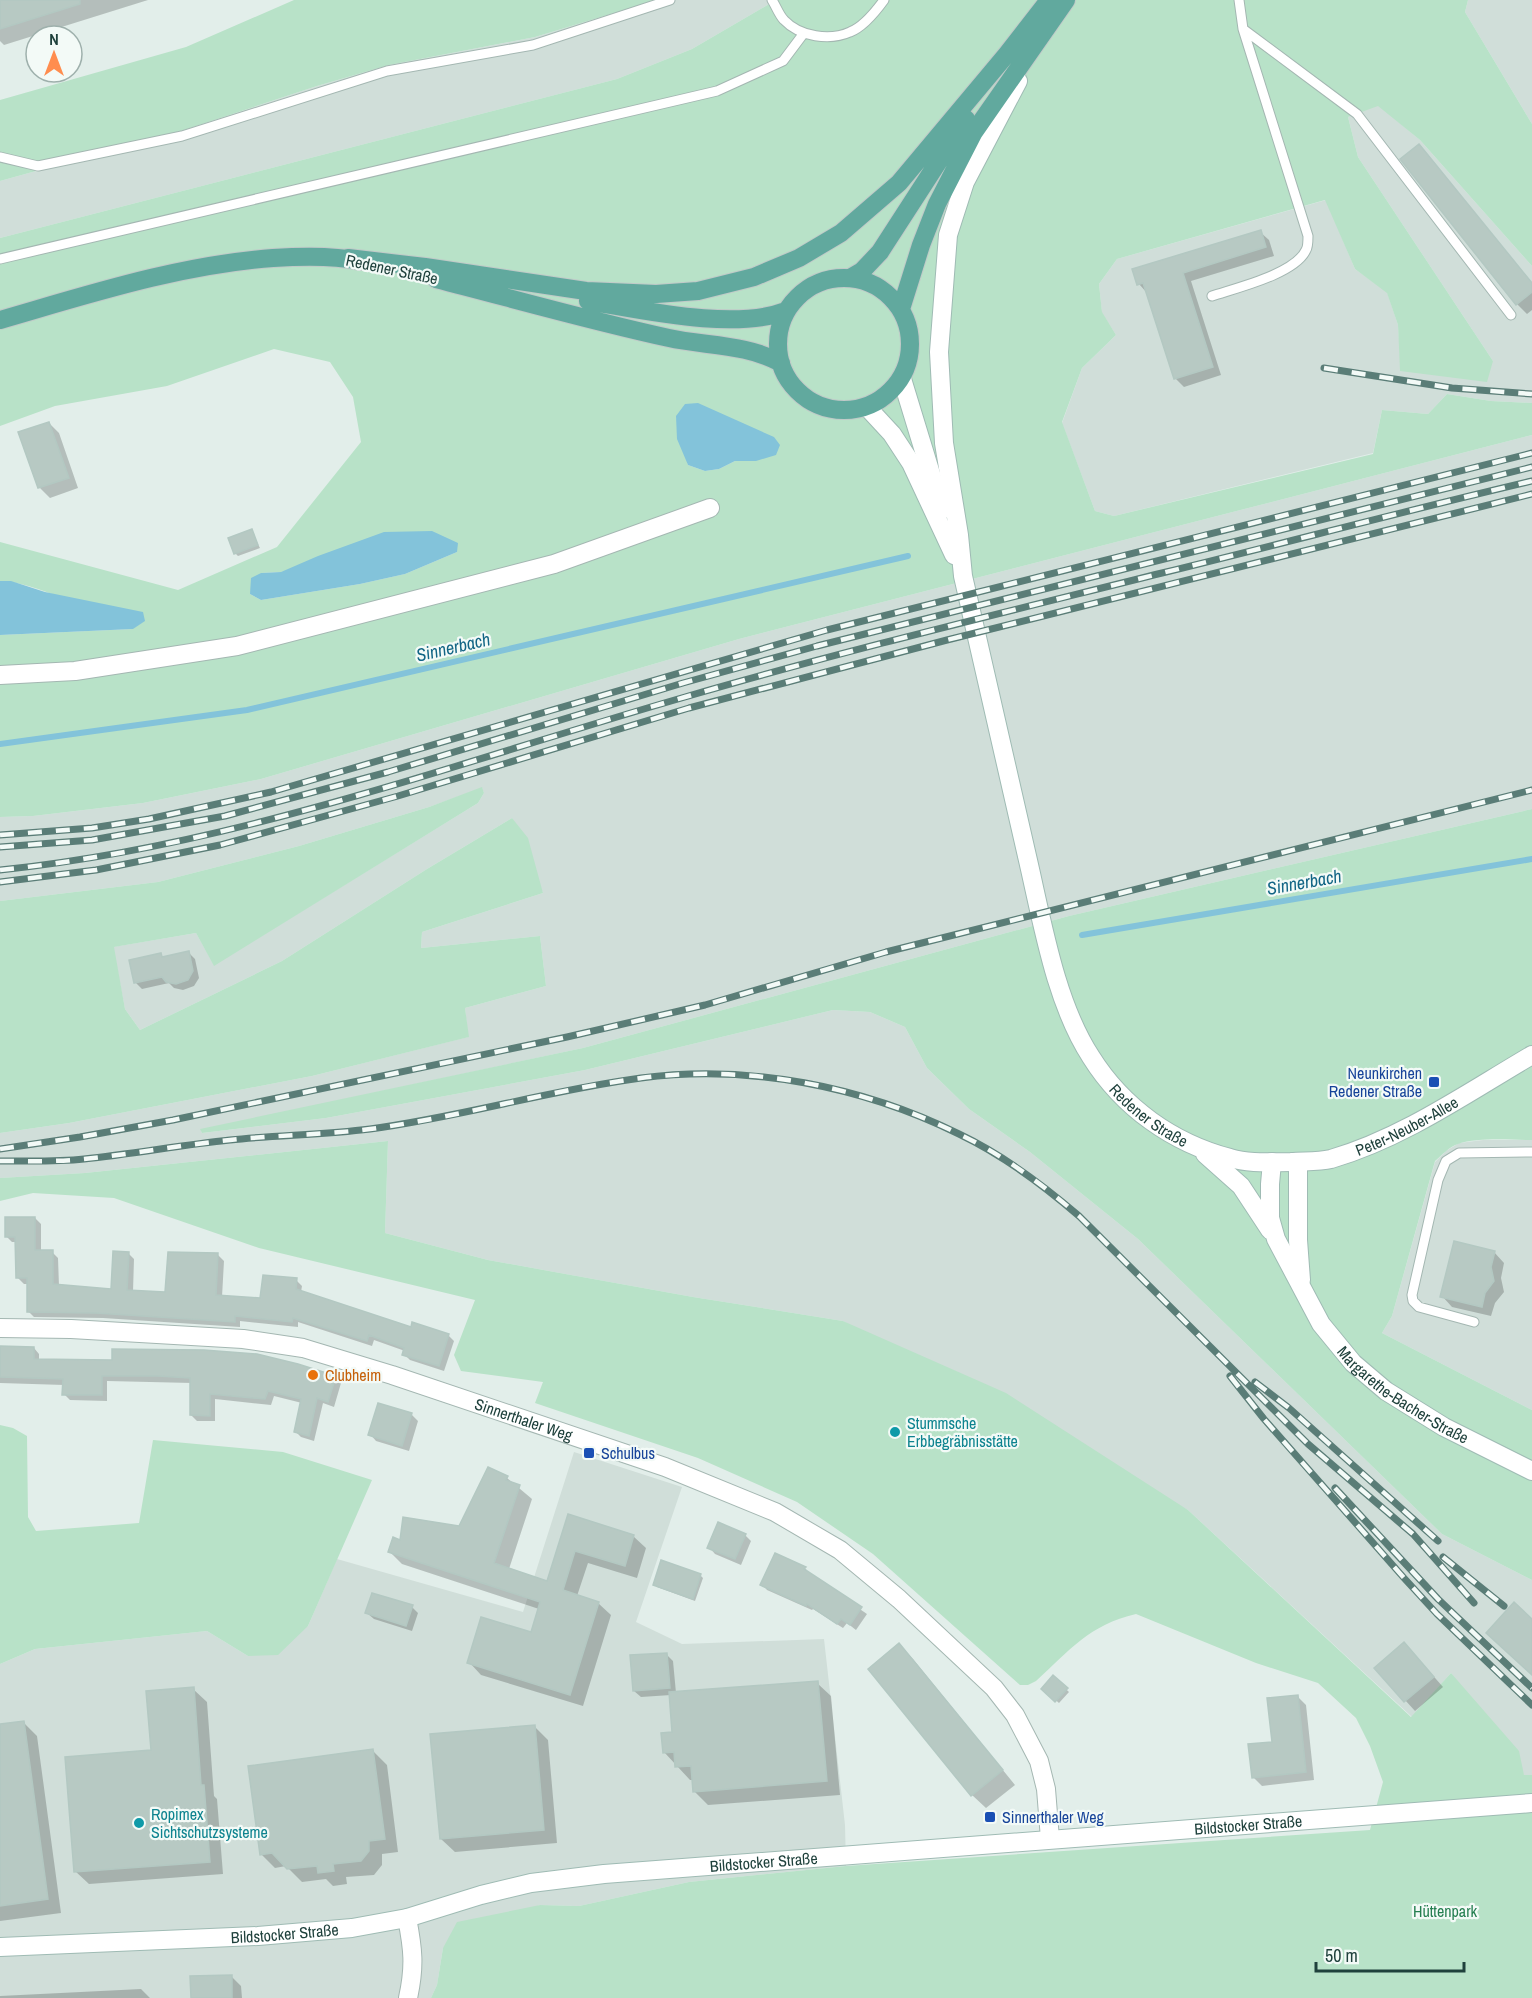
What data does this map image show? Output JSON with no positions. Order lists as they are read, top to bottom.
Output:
{
  "streets": {
    "main road": [
      "Redener Straße",
      "Peter-Neuber-Allee",
      "Margarethe-Bacher-Straße",
      "Sinnerthaler Weg",
      "Bildstocker Straße"
    ]
  },
  "crossings": [
    ["Redener Straße", "Peter-Neuber-Allee"],
    ["Redener Straße", "Margarethe-Bacher-Straße"],
    ["Peter-Neuber-Allee", "Margarethe-Bacher-Straße"],
    ["Sinnerthaler Weg", "Bildstocker Straße"]
  ],
  "water": ["Sinnerbach"],
  "parks": ["Hüttenpark"],
  "places": {
    "transit": ["Neunkirchen Redener Straße", "Schulbus", "Sinnerthaler Weg"],
    "other": ["Clubheim", "Stummsche Erbbegräbnisstätte", "Ropimex Sichtschutzsysteme"]
  },
  "scale_bar": "50 m",
  "north": "top"
}
